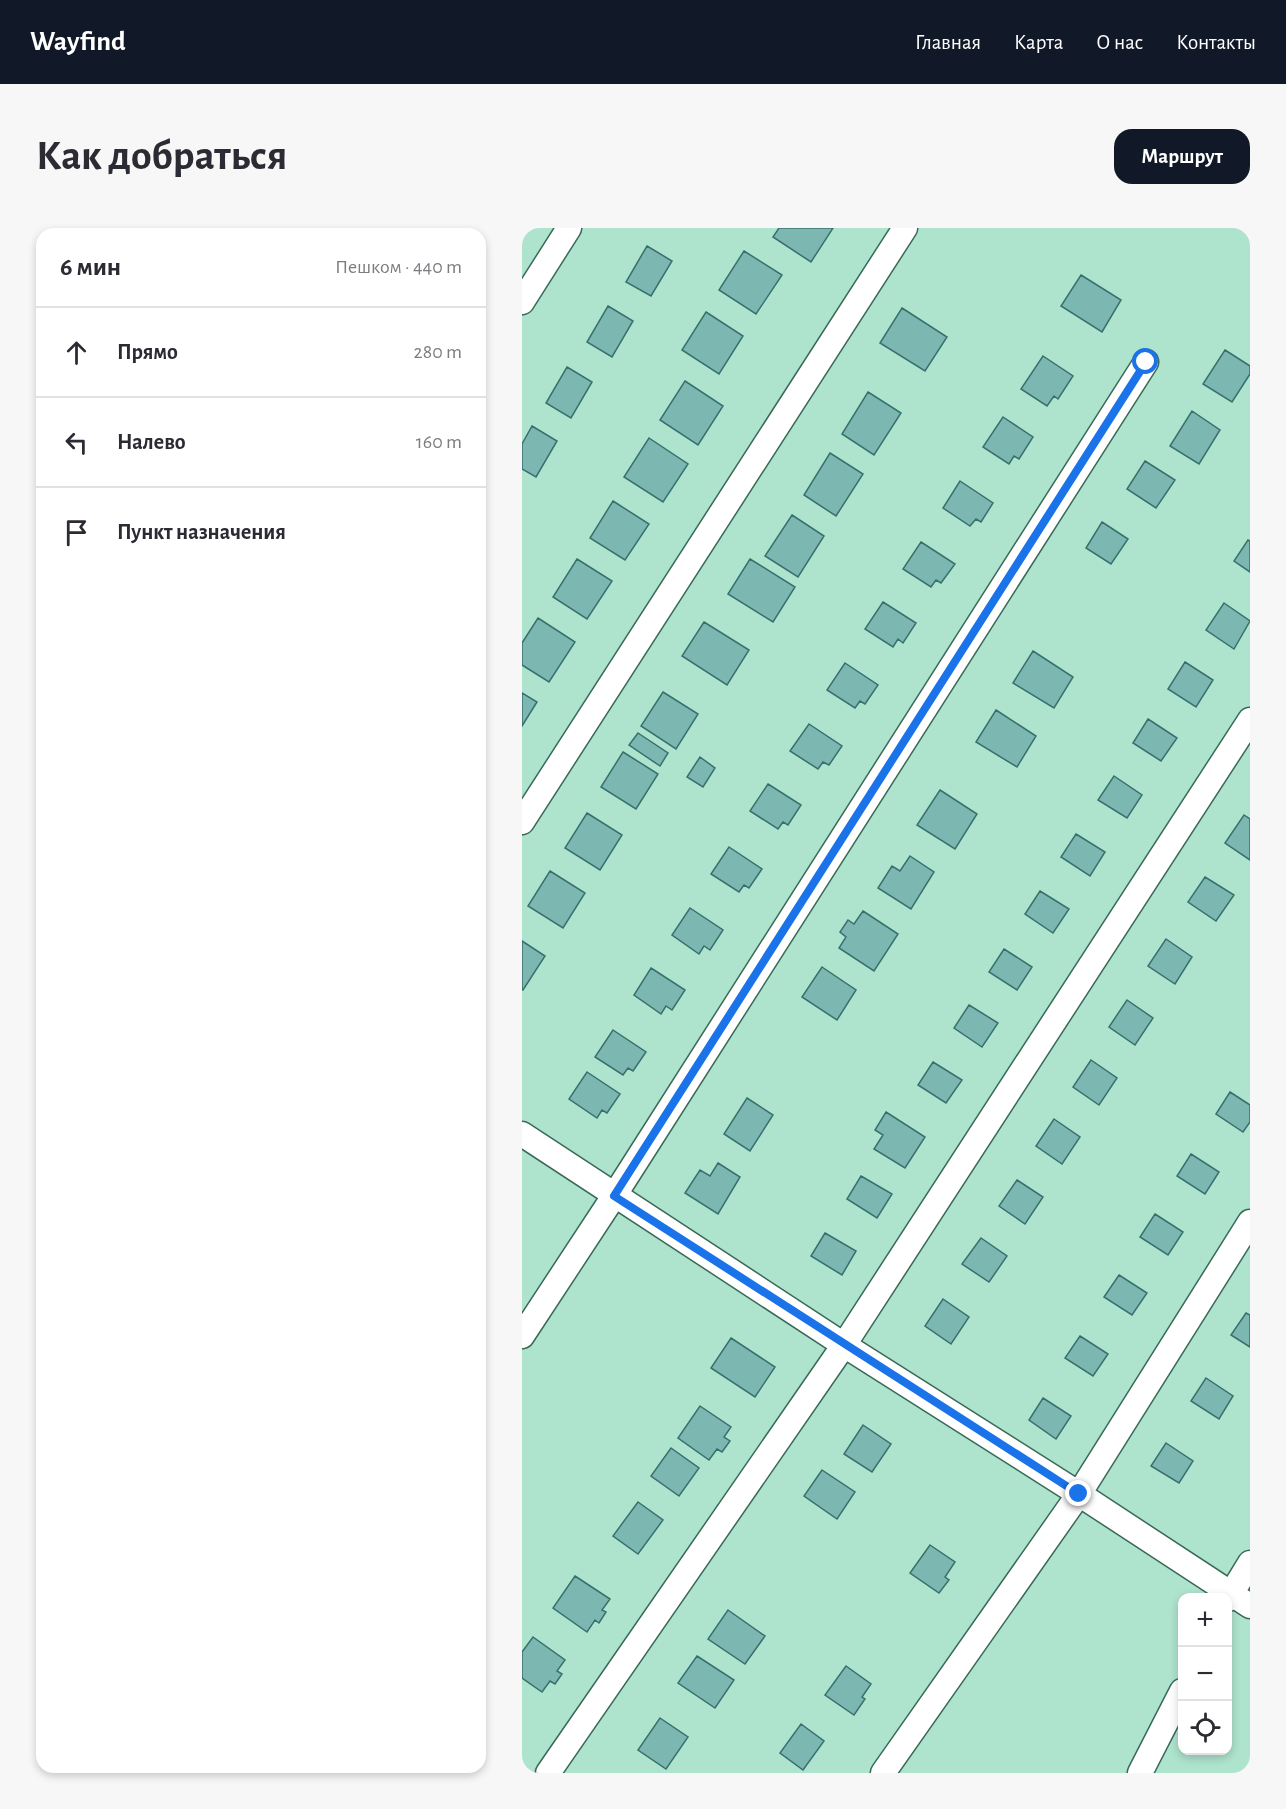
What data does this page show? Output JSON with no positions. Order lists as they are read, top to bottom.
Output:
{
  "page": {
    "header": "Wayfind",
    "nav": [
      "Главная",
      "Карта",
      "О нас",
      "Контакты"
    ],
    "buttons": "Маршрут",
    "title": "Как добраться",
    "heading": ["6 мин", "Пешком · 440 m"],
    "list": [
      ["Прямо", "280 m"],
      ["Налево", "160 m"],
      "Пункт назначения"
    ],
    "map_buttons": ["+", "−"]
  }
}
